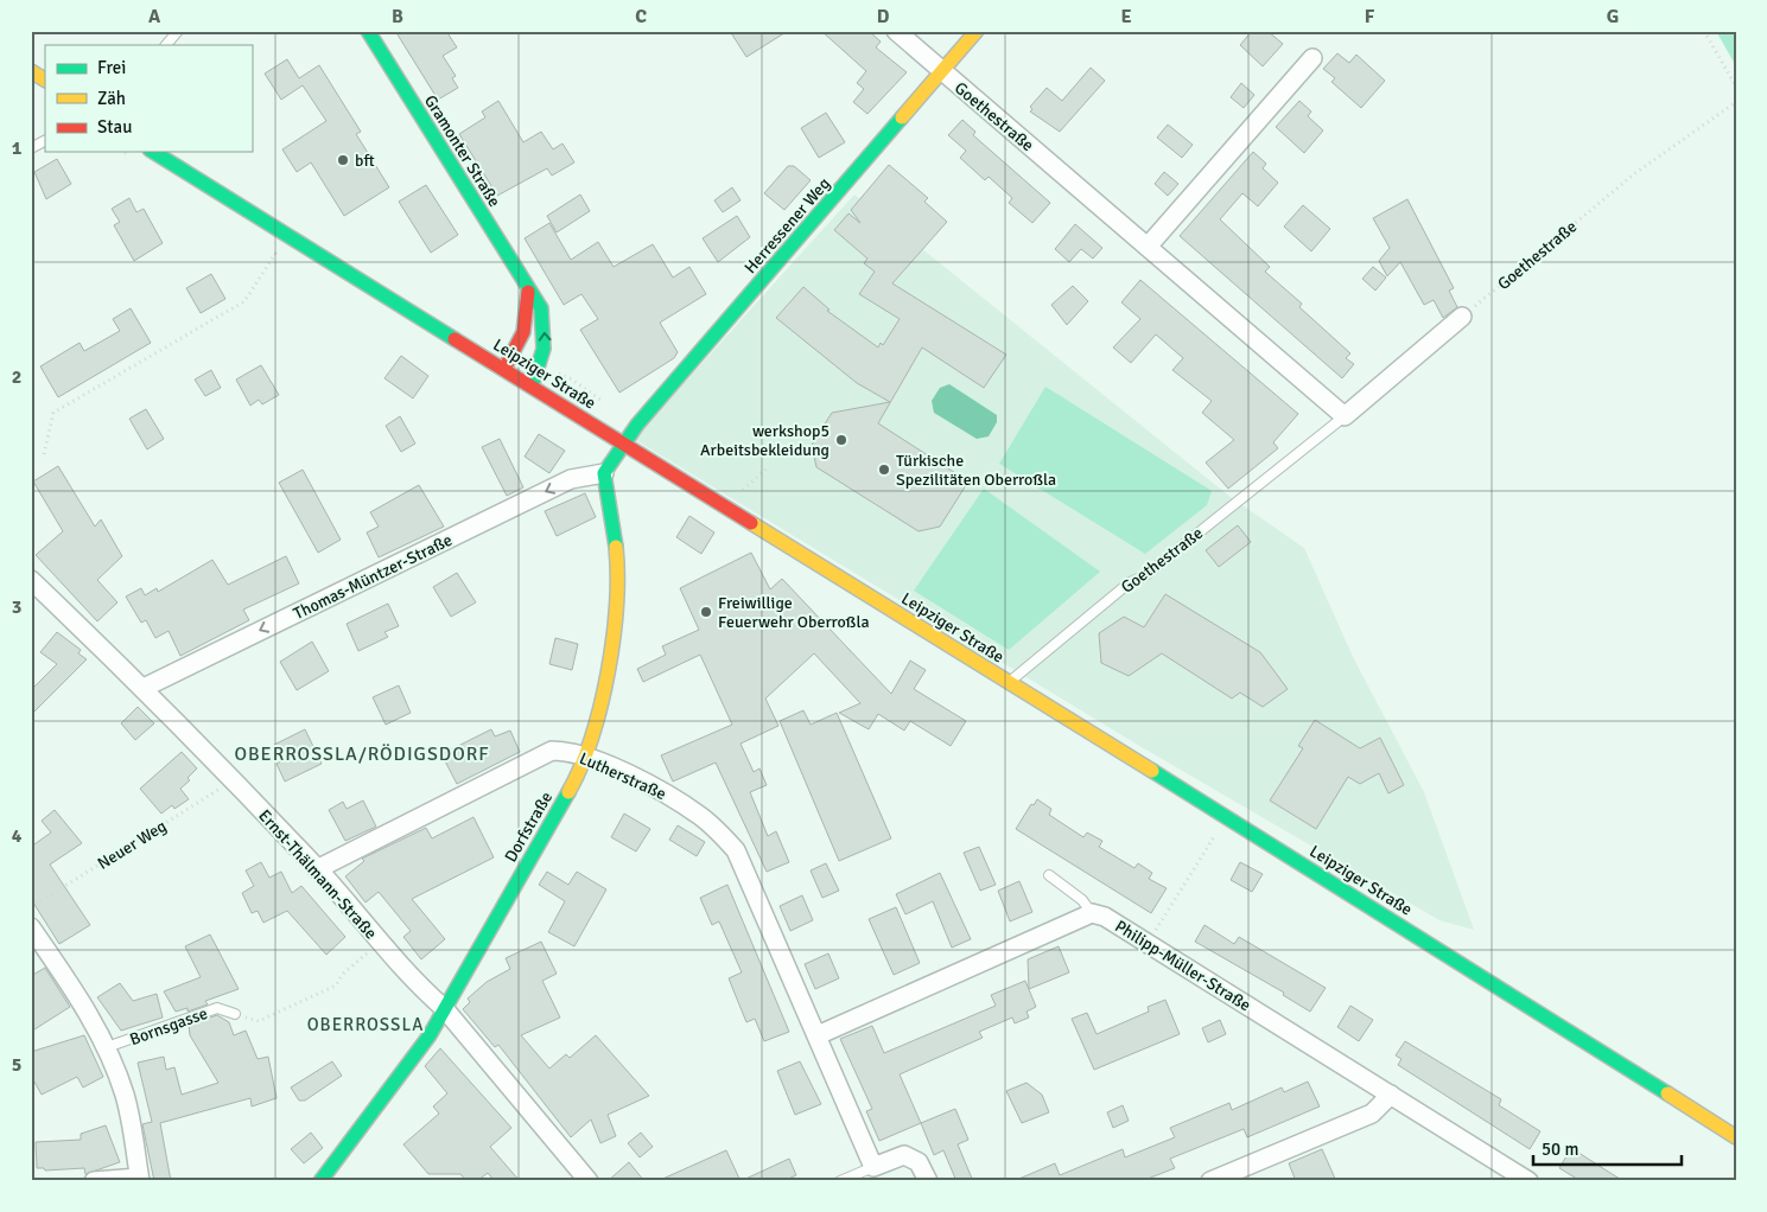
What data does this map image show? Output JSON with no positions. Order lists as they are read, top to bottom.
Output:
{
  "streets": {
    "main road": [
      "Gramonter Straße",
      "Herressener Weg",
      "Leipziger Straße",
      "Dorfstraße"
    ],
    "street": [
      "Goethestraße",
      "Thomas-Müntzer-Straße",
      "Lutherstraße",
      "Ernst-Thälmann-Straße",
      "Philipp-Müller-Straße"
    ],
    "lane": ["Bornsgasse"],
    "path": ["Neuer Weg"]
  },
  "crossings": [
    ["Goethestraße", "Herressener Weg"],
    ["Goethestraße", "Leipziger Straße"],
    ["Gramonter Straße", "Leipziger Straße"],
    ["Herressener Weg", "Leipziger Straße"],
    ["Thomas-Müntzer-Straße", "Dorfstraße"],
    ["Thomas-Müntzer-Straße", "Ernst-Thälmann-Straße"],
    ["Lutherstraße", "Dorfstraße"],
    ["Lutherstraße", "Ernst-Thälmann-Straße"],
    ["Dorfstraße", "Ernst-Thälmann-Straße"],
    ["Neuer Weg", "Ernst-Thälmann-Straße"]
  ],
  "one_way": ["Thomas-Müntzer-Straße"],
  "districts": ["OBERROSSLA/RÖDIGSDORF", "OBERROSSLA"],
  "places": [
    "bft",
    "werkshop5 Arbeitsbekleidung",
    "Türkische Spezilitäten Oberroßla",
    "Freiwillige Feuerwehr Oberroßla"
  ],
  "legend": ["Frei", "Zäh", "Stau"],
  "scale_bar": "50 m",
  "grid": {
    "columns": [
      "A",
      "B",
      "C",
      "D",
      "E",
      "F",
      "G"
    ],
    "rows": [
      "1",
      "2",
      "3",
      "4",
      "5"
    ]
  }
}
